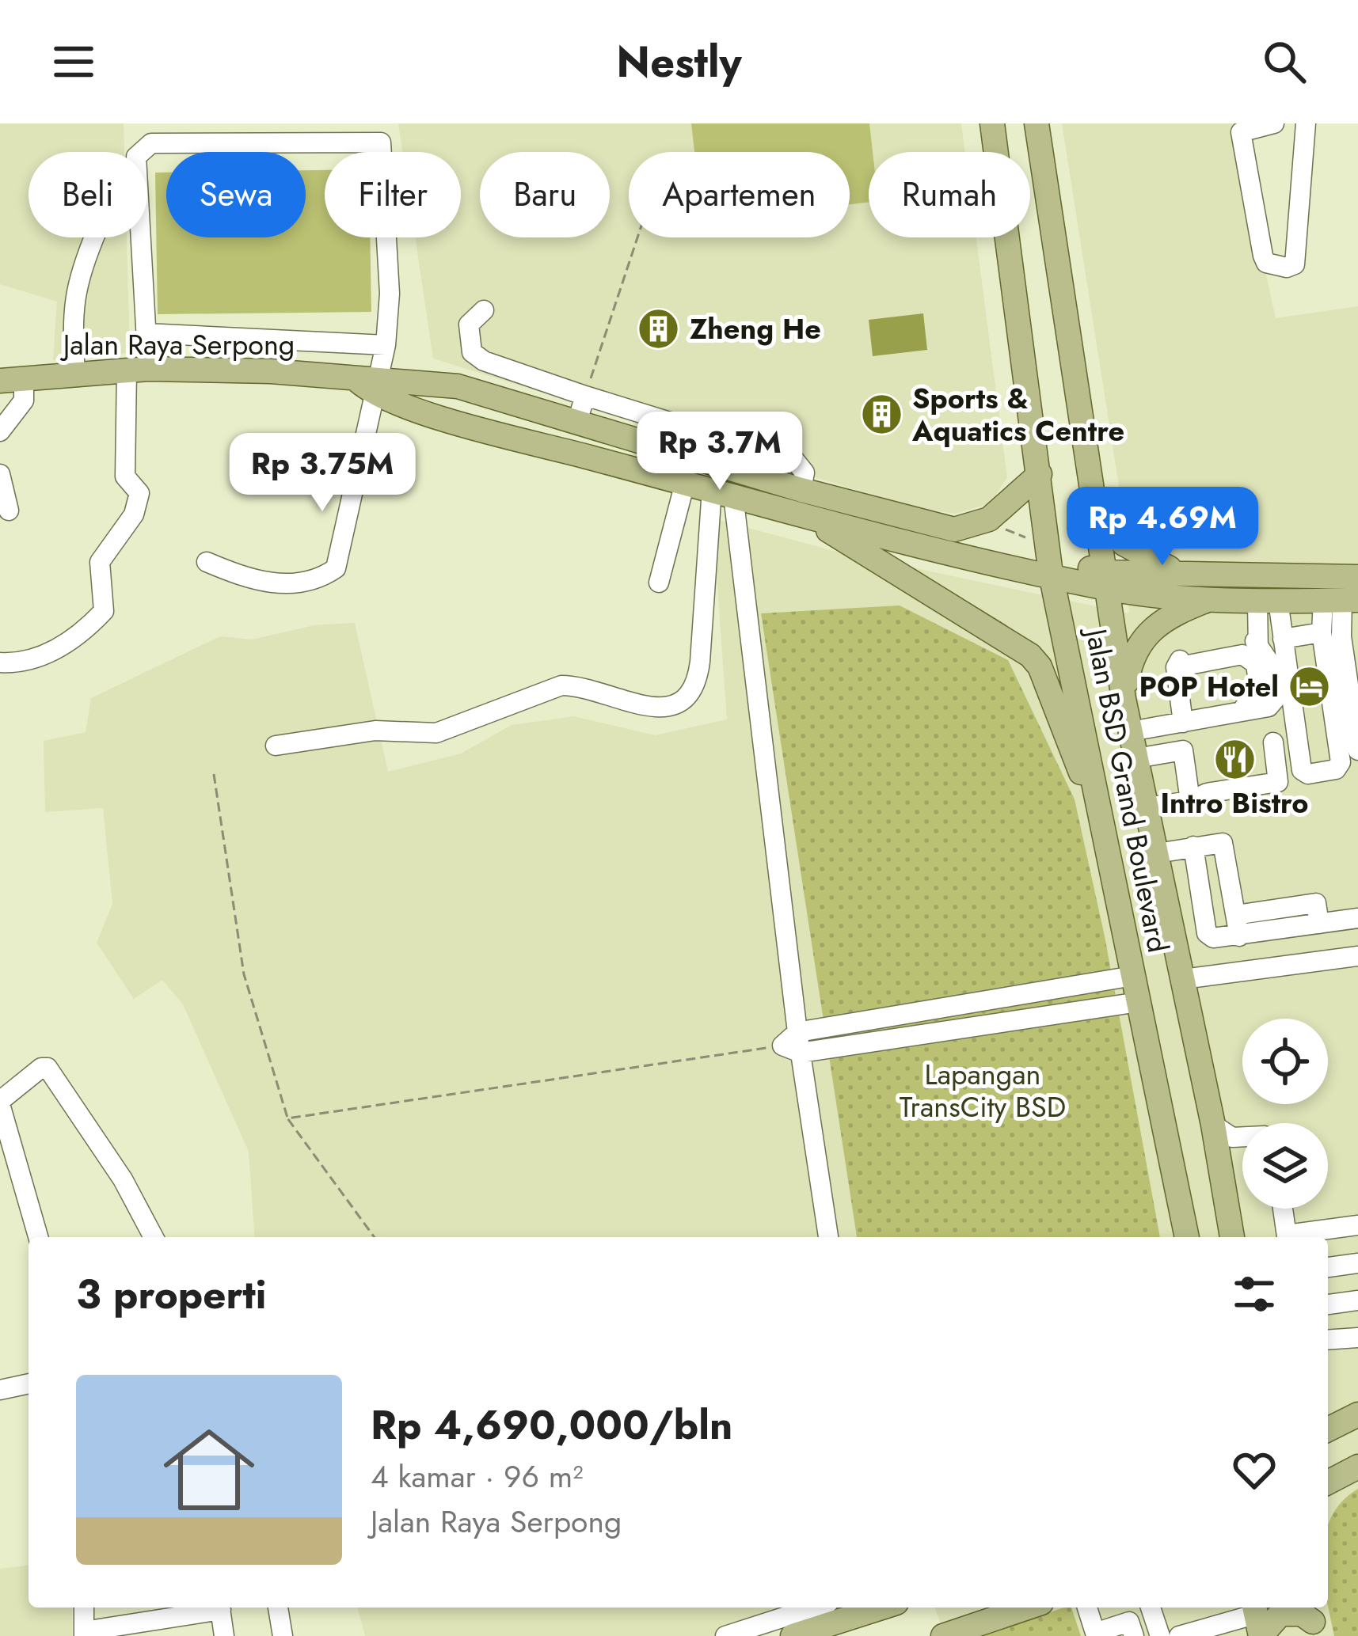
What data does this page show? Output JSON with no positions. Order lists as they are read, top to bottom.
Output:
{
  "streets": {
    "main road": ["Jalan Raya Serpong", "Jalan BSD Grand Boulevard"]
  },
  "crossings": [
    ["Jalan Raya Serpong", "Jalan BSD Grand Boulevard"]
  ],
  "parks": ["Lapangan TransCity BSD"],
  "places": {
    "building": ["Zheng He", "Sports & Aquatics Centre"],
    "hotel": ["POP Hotel"],
    "restaurant": ["Intro Bistro"]
  },
  "page": {
    "header": "Nestly",
    "chip": [
      "Beli",
      "Sewa",
      "Filter",
      "Baru",
      "Apartemen",
      "Rumah"
    ],
    "price": ["Rp 3.7M", "Rp 3.75M", "Rp 4.69M"],
    "heading": "3 properti",
    "list": [
      {
        "name": "Rp 4,690,000/bln",
        "note": "4 kamar · 96 m² · Jalan Raya Serpong"
      }
    ]
  }
}
